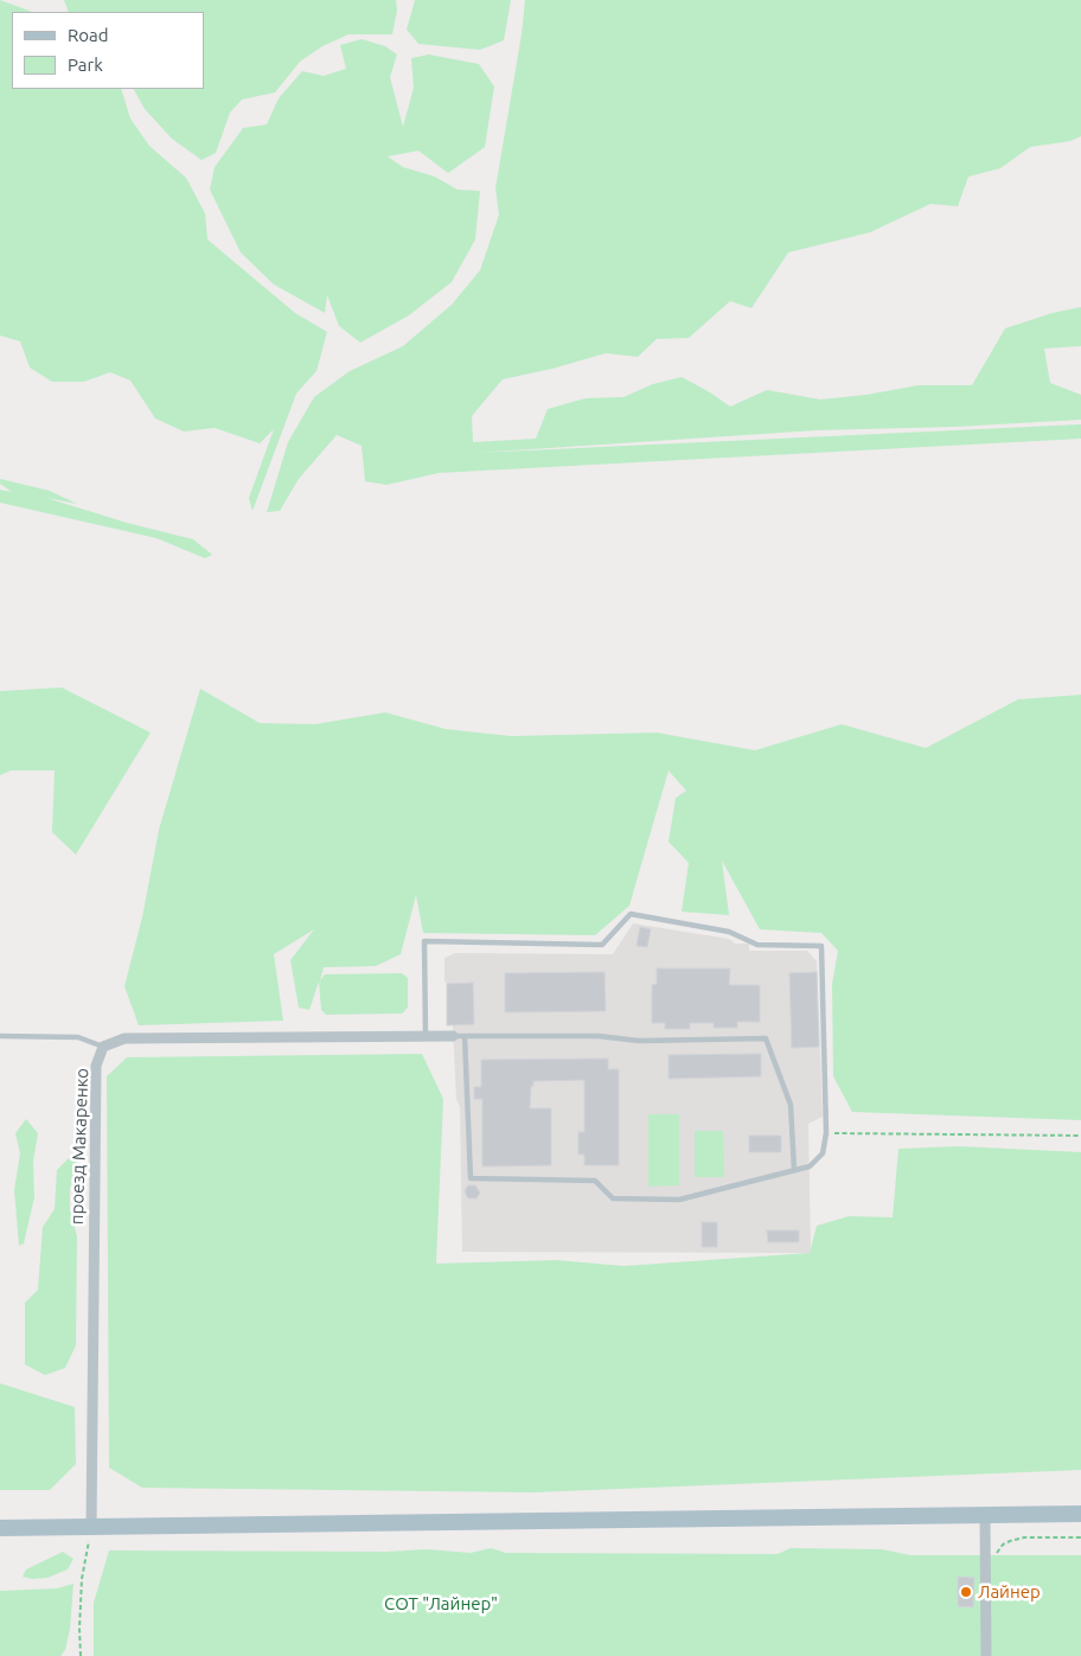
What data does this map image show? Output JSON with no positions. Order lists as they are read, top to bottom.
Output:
{
  "streets": {
    "street": ["проезд Макаренко"]
  },
  "parks": ["СОТ \"Лайнер\""],
  "places": ["Лайнер"],
  "legend": ["Road", "Park"]
}
